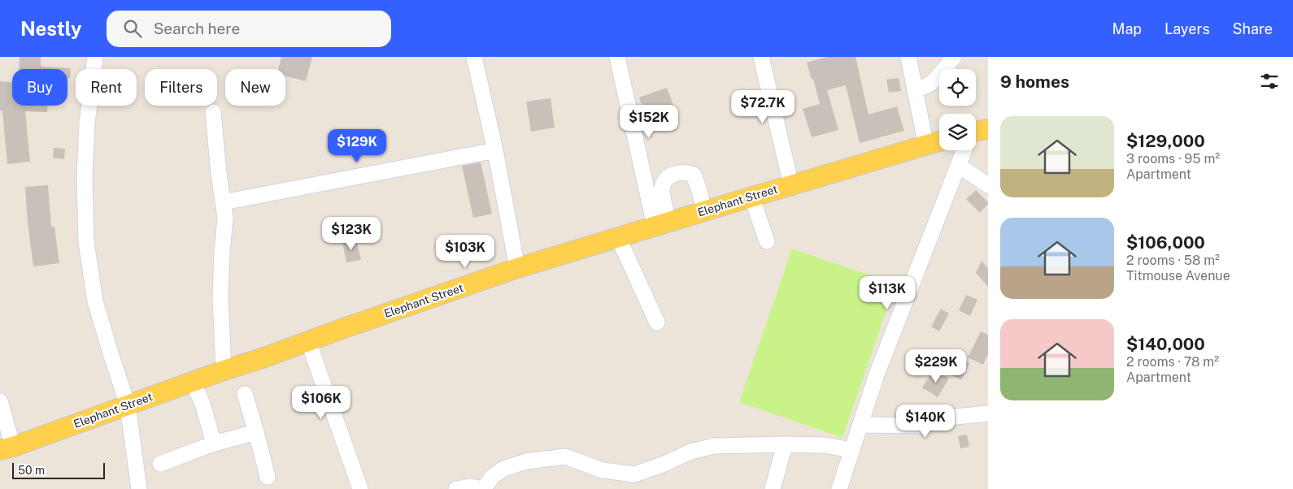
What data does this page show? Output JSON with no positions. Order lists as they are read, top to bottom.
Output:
{
  "streets": {
    "main road": ["Elephant Street"]
  },
  "scale_bar": "50 m",
  "page": {
    "header": "Nestly",
    "search": "Search here",
    "nav": ["Map", "Layers", "Share"],
    "heading": "9 homes",
    "chip": [
      "Buy",
      "Rent",
      "Filters",
      "New"
    ],
    "price": [
      "$72.7K",
      "$152K",
      "$129K",
      "$123K",
      "$103K",
      "$113K",
      "$229K",
      "$106K",
      "$140K"
    ],
    "list": [
      {
        "name": "$129,000",
        "note": "3 rooms · 95 m² · Apartment"
      },
      {
        "name": "$106,000",
        "note": "2 rooms · 58 m² · Titmouse Avenue"
      },
      {
        "name": "$140,000",
        "note": "2 rooms · 78 m² · Apartment"
      }
    ],
    "scale": "50 m"
  }
}
